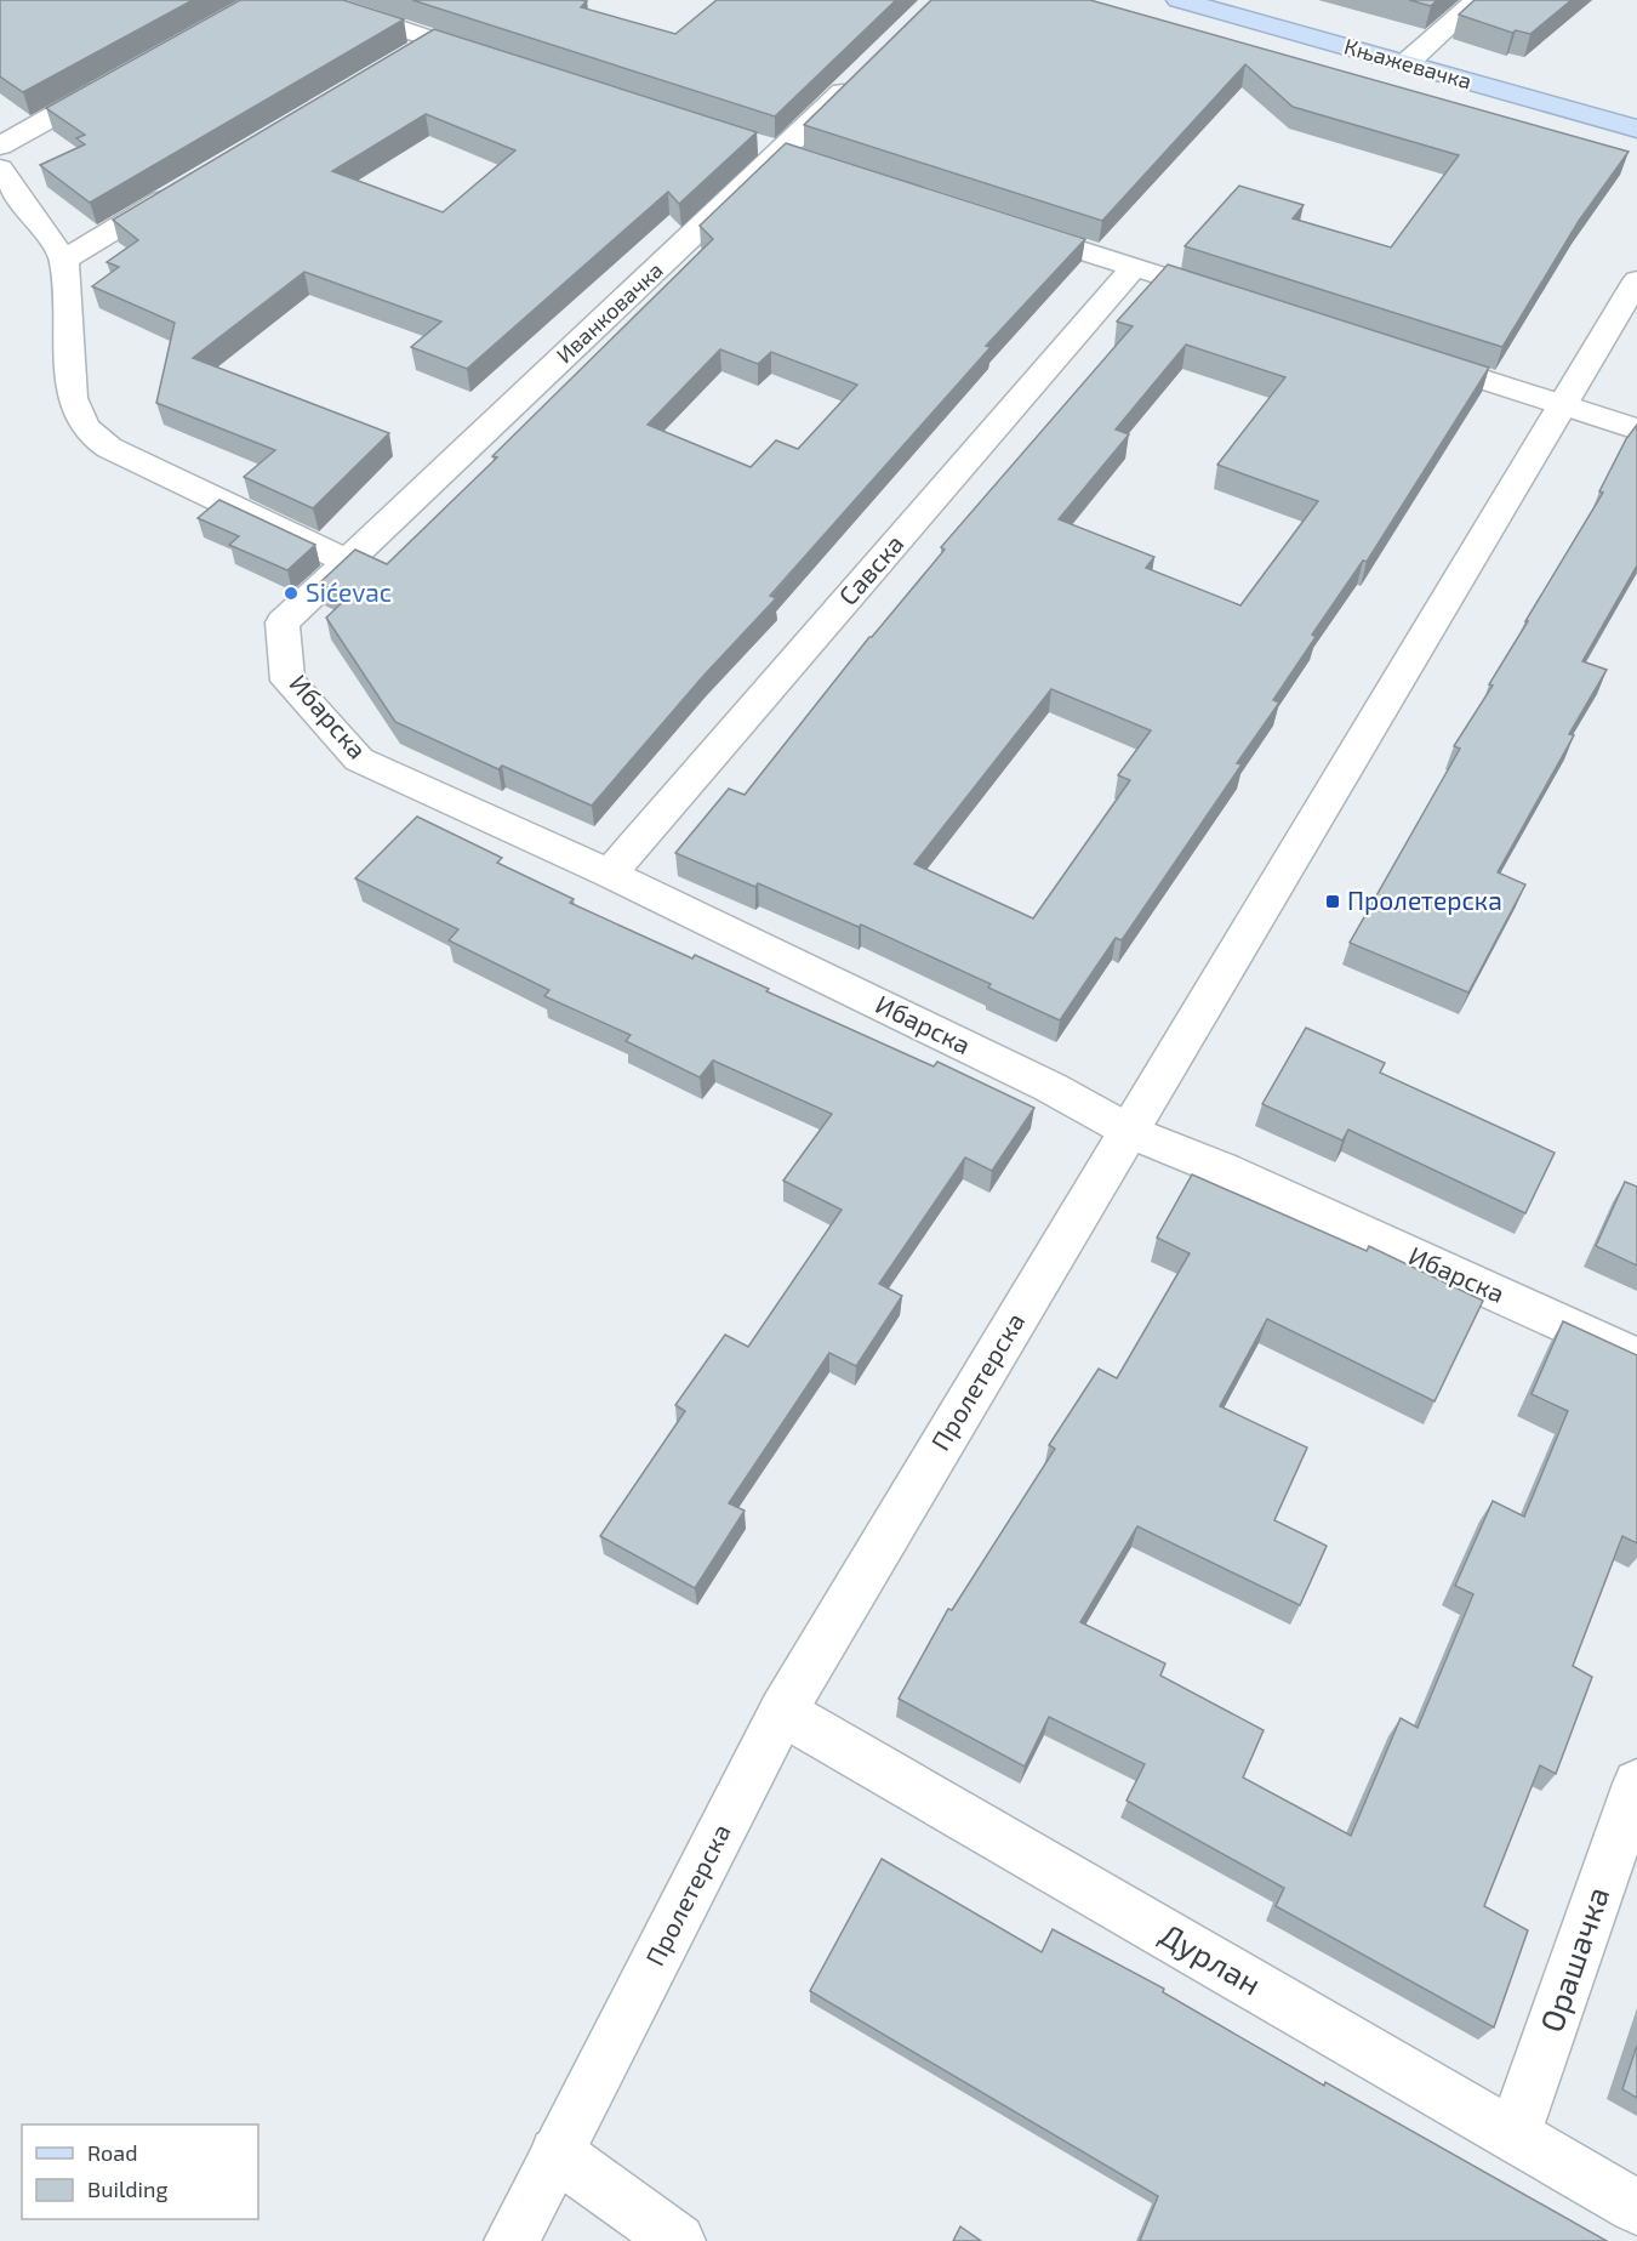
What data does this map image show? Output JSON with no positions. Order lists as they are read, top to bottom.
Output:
{
  "streets": {
    "main road": ["Књажевачка"],
    "street": [
      "Иванковачка",
      "Савска",
      "Ибарска",
      "Пролетерска",
      "Дурлан",
      "Орашачка"
    ]
  },
  "crossings": [
    ["Иванковачка", "Ибарска"],
    ["Савска", "Ибарска"],
    ["Ибарска", "Пролетерска"],
    ["Пролетерска", "Дурлан"],
    ["Дурлан", "Орашачка"]
  ],
  "places": {
    "other": ["Sićevac"],
    "transit": ["Пролетерска"]
  },
  "legend": ["Road", "Building"]
}
